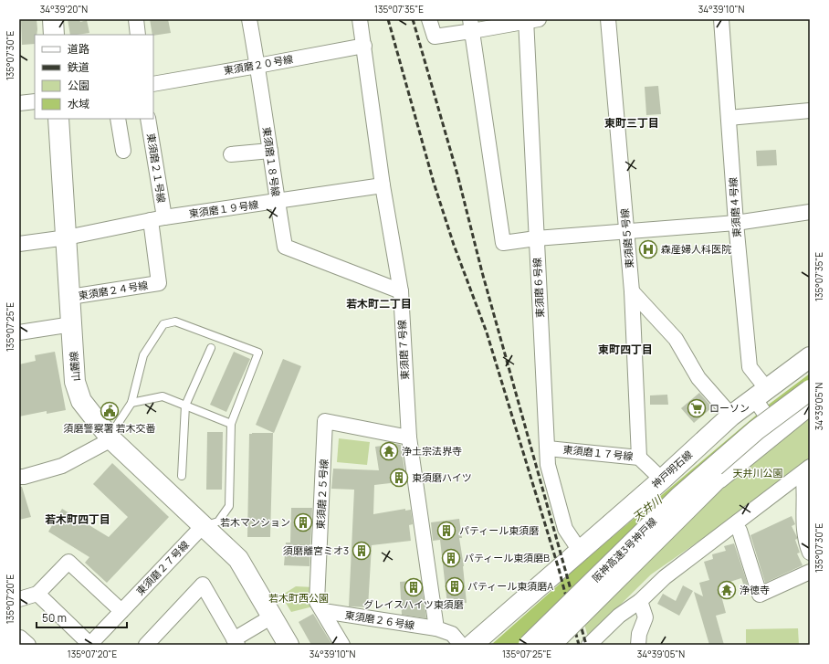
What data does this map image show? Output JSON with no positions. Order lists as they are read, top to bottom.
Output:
{
  "streets": {
    "main road": ["山麓線", "神戸明石線", "阪神高速3号神戸線"],
    "street": [
      "東須磨２０号線",
      "東須磨１８号線",
      "東須磨２１号線",
      "東須磨４号線",
      "東須磨１９号線",
      "東須磨５号線",
      "東須磨６号線",
      "東須磨２４号線",
      "東須磨７号線",
      "東須磨１７号線",
      "東須磨２５号線",
      "東須磨２７号線",
      "東須磨２６号線"
    ]
  },
  "crossings": [
    ["東須磨２０号線", "東須磨１８号線"],
    ["東須磨２０号線", "東須磨７号線"],
    ["東須磨１８号線", "東須磨１９号線"],
    ["東須磨１８号線", "東須磨７号線"],
    ["東須磨２１号線", "東須磨１９号線"],
    ["東須磨２１号線", "東須磨２４号線"],
    ["東須磨４号線", "神戸明石線"],
    ["東須磨１９号線", "東須磨２４号線"],
    ["東須磨１９号線", "東須磨７号線"],
    ["東須磨１９号線", "山麓線"],
    ["東須磨５号線", "東須磨１７号線"],
    ["東須磨６号線", "東須磨１７号線"],
    ["東須磨６号線", "神戸明石線"],
    ["東須磨２４号線", "山麓線"],
    ["東須磨７号線", "東須磨２５号線"],
    ["東須磨７号線", "東須磨２６号線"],
    ["山麓線", "東須磨２７号線"],
    ["東須磨１７号線", "神戸明石線"],
    ["東須磨２５号線", "東須磨２６号線"]
  ],
  "districts": [
    "東町三丁目",
    "若木町二丁目",
    "東町四丁目",
    "若木町四丁目"
  ],
  "water": ["天井川"],
  "parks": ["天井川公園", "若木町西公園"],
  "places": {
    "hospital": ["森産婦人科医院"],
    "supermarket": ["ローソン"],
    "public building": ["須磨警察署 若木交番"],
    "temple": ["浄土宗法界寺", "浄徳寺"],
    "building": [
      "東須磨ハイツ",
      "若木マンション",
      "パティール東須磨",
      "須磨離宮ミオ3",
      "パティール東須磨B",
      "パティール東須磨A",
      "グレイスハイツ東須磨"
    ]
  },
  "legend": [
    "道路",
    "鉄道",
    "公園",
    "水域"
  ],
  "scale_bar": "50 m",
  "coordinates": [
    "34°39'20\"N",
    "135°07'35\"E",
    "34°39'10\"N",
    "135°07'30\"E",
    "135°07'25\"E",
    "34°39'05\"N",
    "135°07'20\"E"
  ]
}
